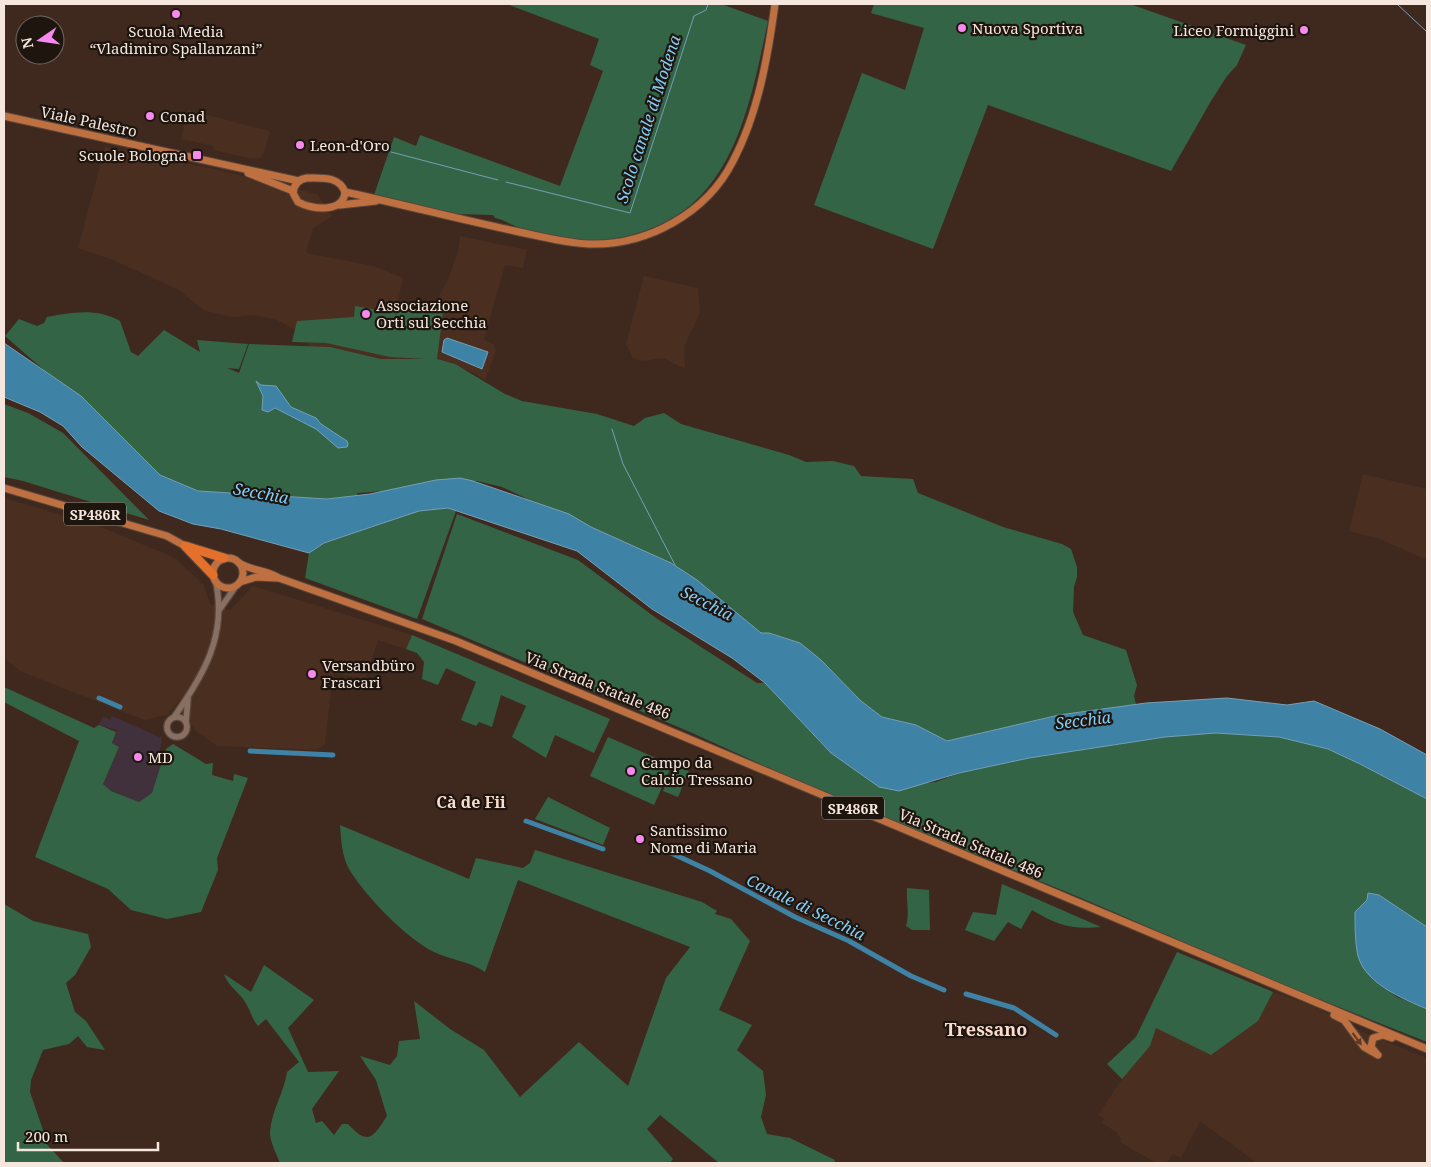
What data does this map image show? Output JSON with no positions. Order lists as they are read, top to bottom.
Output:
{
  "streets": {
    "highway": ["SP486R"],
    "main road": ["Viale Palestro", "Via Strada Statale 486"]
  },
  "crossings": [
    ["SP486R", "Via Strada Statale 486"]
  ],
  "districts": ["Cà de Fii", "Tressano"],
  "water": ["Scolo canale di Modena", "Secchia", "Canale di Secchia"],
  "places": {
    "other": [
      "Scuola Media “Vladimiro Spallanzani”",
      "Nuova Sportiva",
      "Liceo Formiggini",
      "Conad",
      "Leon-d'Oro",
      "Associazione Orti sul Secchia",
      "Versandbüro Frascari",
      "MD",
      "Campo da Calcio Tressano",
      "Santissimo Nome di Maria"
    ],
    "transit": ["Scuole Bologna"]
  },
  "scale_bar": "200 m",
  "north": "left"
}
